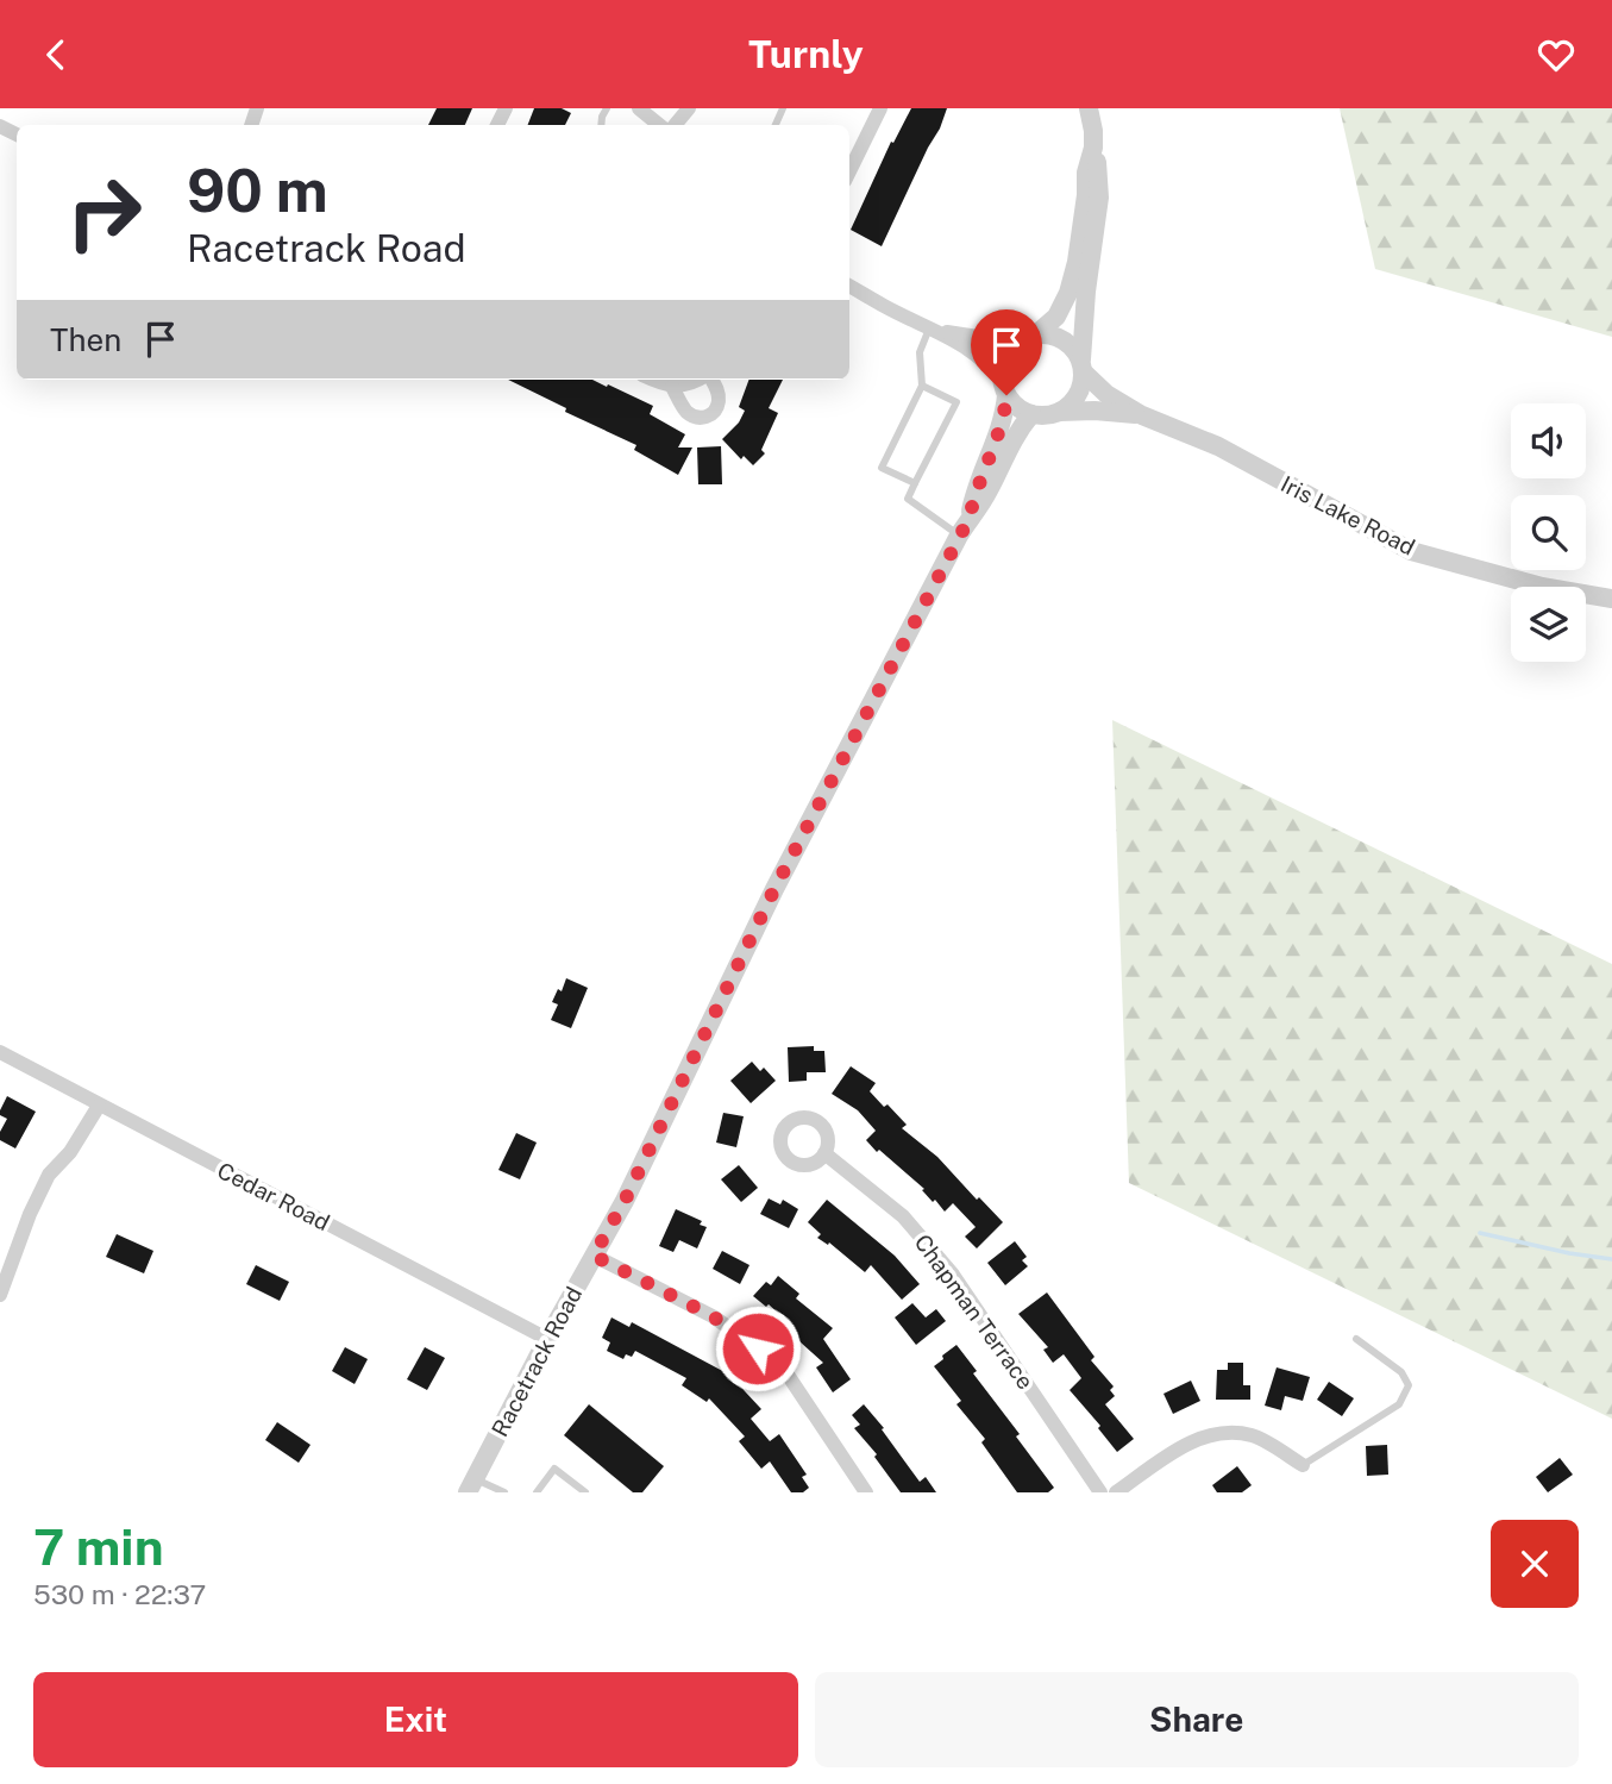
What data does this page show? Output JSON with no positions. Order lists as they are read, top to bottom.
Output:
{
  "streets": {
    "street": [
      "Iris Lake Road",
      "Cedar Road",
      "Chapman Terrace",
      "Racetrack Road"
    ]
  },
  "crossings": [
    ["Iris Lake Road", "Racetrack Road"],
    ["Cedar Road", "Racetrack Road"]
  ],
  "page": {
    "header": "Turnly",
    "turn": ["90 m", "Racetrack Road"],
    "then": "Then",
    "heading": ["7 min", "530 m · 22:37"],
    "buttons": ["Exit", "Share"]
  }
}
